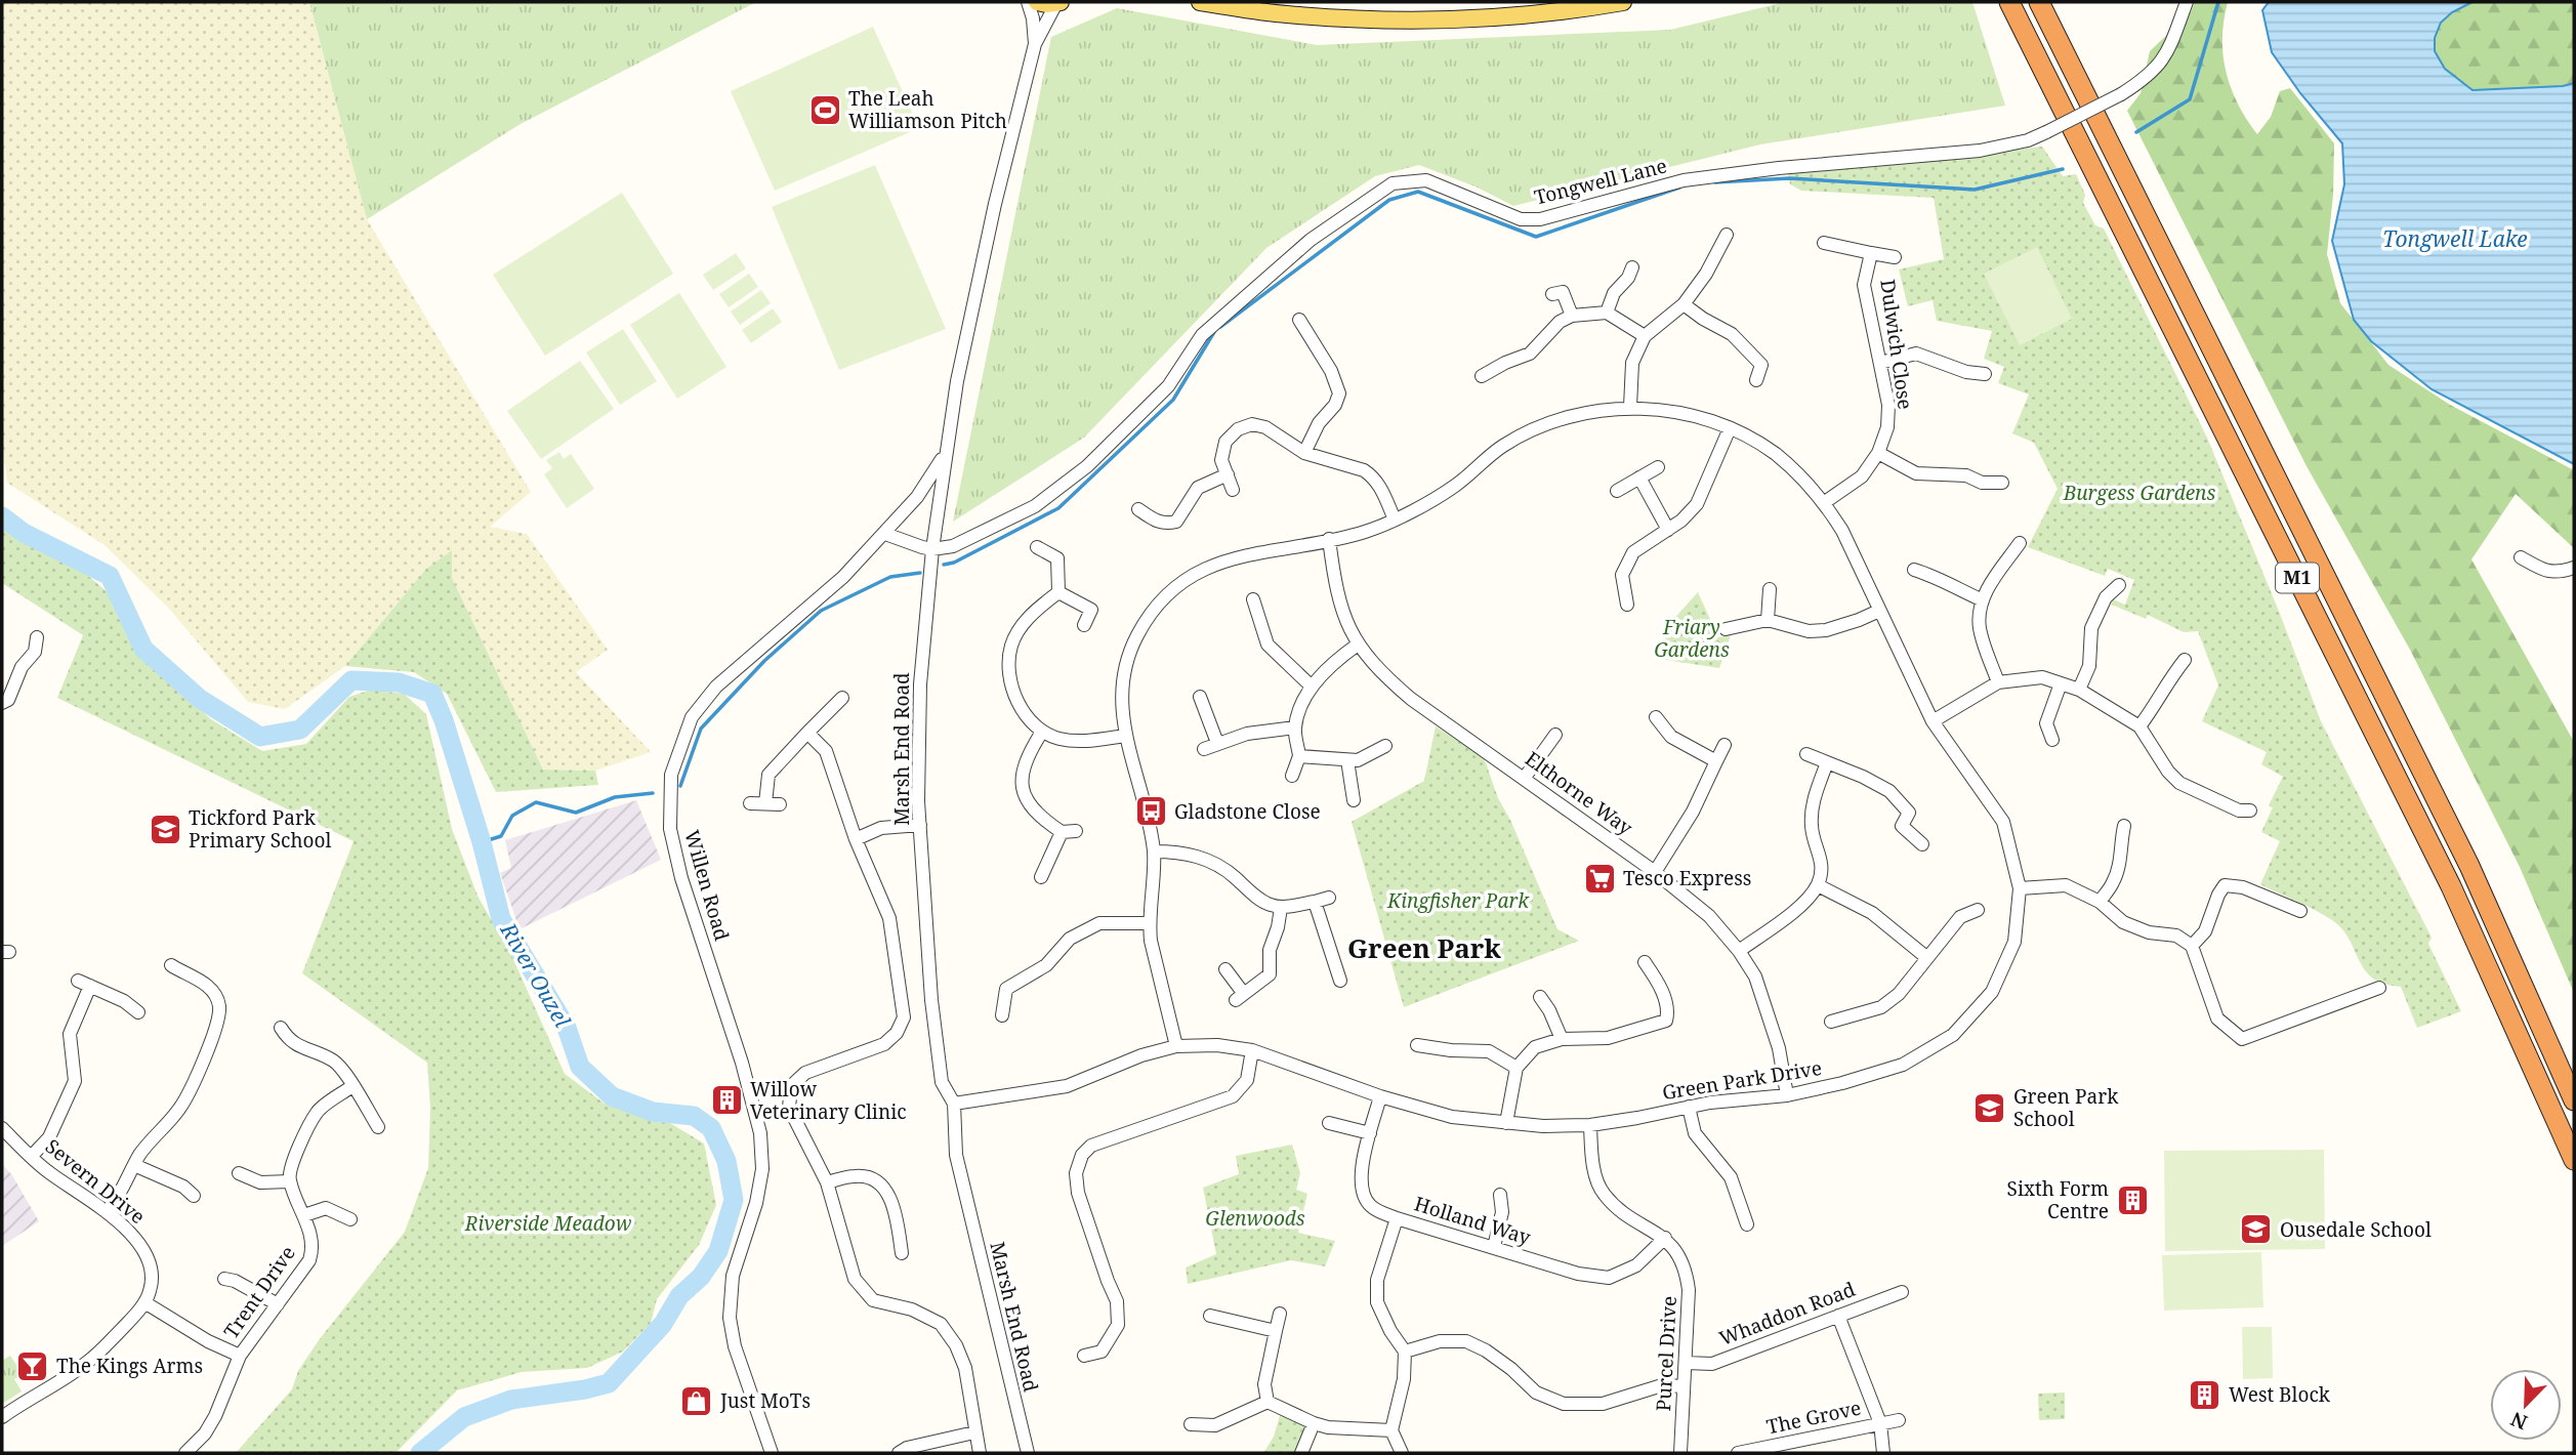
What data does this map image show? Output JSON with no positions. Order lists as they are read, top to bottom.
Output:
{
  "streets": {
    "highway": ["M1"],
    "street": [
      "Tongwell Lane",
      "Dulwich Close",
      "Marsh End Road",
      "Elthorne Way",
      "Willen Road",
      "Green Park Drive",
      "Severn Drive",
      "Holland Way",
      "Trent Drive",
      "Whaddon Road",
      "Purcel Drive",
      "The Grove"
    ]
  },
  "crossings": [
    ["Tongwell Lane", "Marsh End Road"],
    ["Dulwich Close", "Green Park Drive"],
    ["Marsh End Road", "Willen Road"],
    ["Marsh End Road", "Green Park Drive"],
    ["Elthorne Way", "Green Park Drive"],
    ["Green Park Drive", "Holland Way"],
    ["Green Park Drive", "Purcel Drive"],
    ["Severn Drive", "Trent Drive"],
    ["Holland Way", "Purcel Drive"],
    ["Whaddon Road", "Purcel Drive"]
  ],
  "districts": ["Green Park"],
  "water": ["Tongwell Lake", "River Ouzel"],
  "parks": [
    "Burgess Gardens",
    "Friary Gardens",
    "Kingfisher Park",
    "Glenwoods",
    "Riverside Meadow"
  ],
  "places": {
    "sports": ["The Leah Williamson Pitch"],
    "bus stop": ["Gladstone Close"],
    "school or university": ["Tickford Park Primary School", "Green Park School", "Ousedale School"],
    "supermarket": ["Tesco Express"],
    "building": ["Willow Veterinary Clinic", "Sixth Form Centre", "West Block"],
    "bar": ["The Kings Arms"],
    "shop": ["Just MoTs"]
  },
  "north": "bottom left"
}
